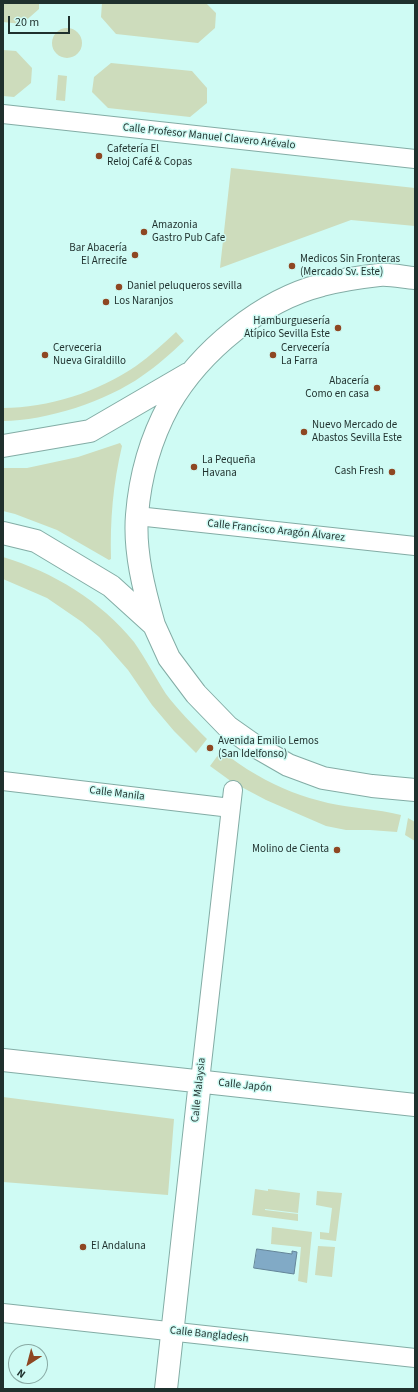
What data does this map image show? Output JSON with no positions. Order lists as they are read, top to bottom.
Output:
{
  "streets": {
    "street": [
      "Calle Profesor Manuel Clavero Arévalo",
      "Calle Francisco Aragón Álvarez",
      "Calle Manila",
      "Calle Japón",
      "Calle Malaysia",
      "Calle Bangladesh"
    ]
  },
  "crossings": [
    ["Calle Manila", "Calle Malaysia"],
    ["Calle Japón", "Calle Malaysia"],
    ["Calle Malaysia", "Calle Bangladesh"]
  ],
  "places": [
    "Cafetería El Reloj Café & Copas",
    "Amazonia Gastro Pub Cafe",
    "Bar Abacería El Arrecife",
    "Medicos Sin Fronteras (Mercado Sv. Este)",
    "Daniel peluqueros sevilla",
    "Los Naranjos",
    "Hamburguesería Atípico Sevilla Este",
    "Cerveceria Nueva Giraldillo",
    "Cervecería La Farra",
    "Abacería Como en casa",
    "Nuevo Mercado de Abastos Sevilla Este",
    "La Pequeña Havana",
    "Cash Fresh",
    "Avenida Emilio Lemos (San Idelfonso)",
    "Molino de Cienta",
    "EI Andaluna"
  ],
  "scale_bar": "20 m",
  "north": "bottom left"
}
